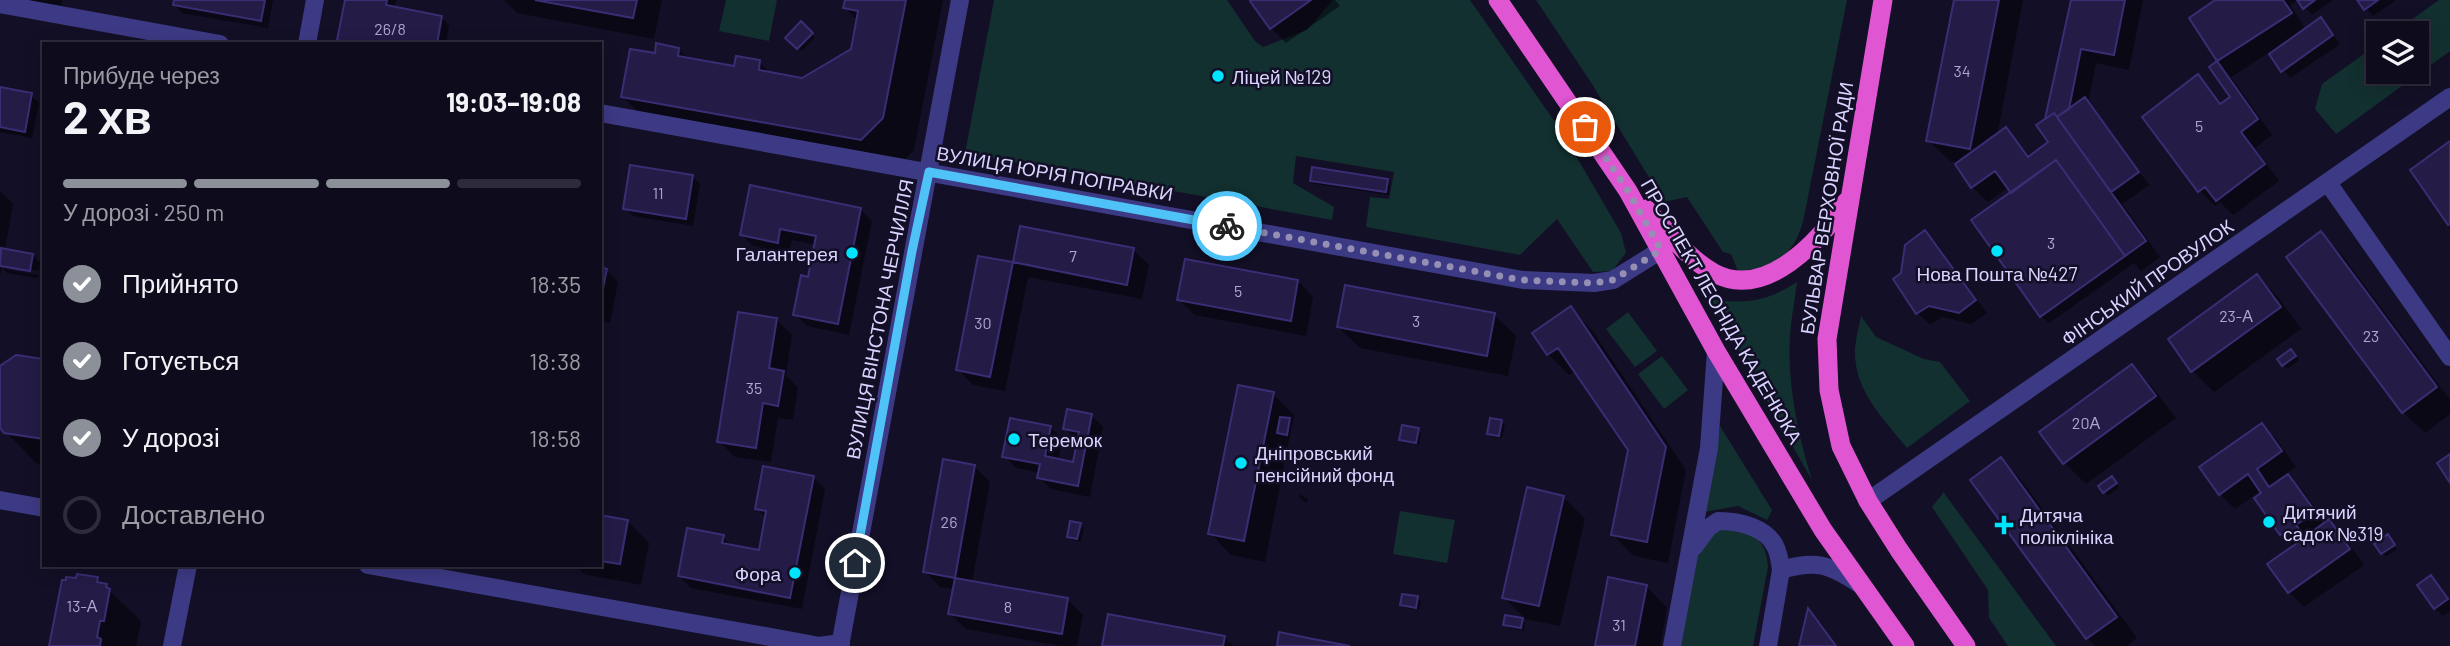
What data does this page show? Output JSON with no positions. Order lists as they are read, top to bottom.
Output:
{
  "streets": {
    "highway": ["БУЛЬВАР ВЕРХОВНОЇ РАДИ", "ПРОСПЕКТ ЛЕОНІДА КАДЕНЮКА"],
    "street": ["ВУЛИЦЯ ЮРІЯ ПОПРАВКИ", "ФІНСЬКИЙ ПРОВУЛОК", "ВУЛИЦЯ ВІНСТОНА ЧЕРЧИЛЛЯ"]
  },
  "crossings": [
    ["ВУЛИЦЯ ЮРІЯ ПОПРАВКИ", "ПРОСПЕКТ ЛЕОНІДА КАДЕНЮКА"],
    ["ВУЛИЦЯ ЮРІЯ ПОПРАВКИ", "ВУЛИЦЯ ВІНСТОНА ЧЕРЧИЛЛЯ"],
    ["БУЛЬВАР ВЕРХОВНОЇ РАДИ", "ФІНСЬКИЙ ПРОВУЛОК"]
  ],
  "places": {
    "other": [
      "Ліцей №129",
      "Нова Пошта №427",
      "Галантерея",
      "Теремок",
      "Дніпровський пенсійний фонд",
      "Дитячий садок №319",
      "Фора"
    ],
    "health": ["Дитяча поліклініка"]
  },
  "house_numbers": [
    "26/8",
    "34",
    "5",
    "11",
    "3",
    "7",
    "5",
    "23-А",
    "3",
    "30",
    "23",
    "35",
    "20А",
    "26",
    "13-А",
    "8",
    "31"
  ],
  "page": {
    "heading": ["2 хв", "Прибуде через", "19:03–19:08"],
    "bar": "У дорозі · 250 m",
    "list": [
      ["Прийнято", "18:35"],
      ["Готується", "18:38"],
      ["У дорозі", "18:58"],
      "Доставлено"
    ]
  }
}
